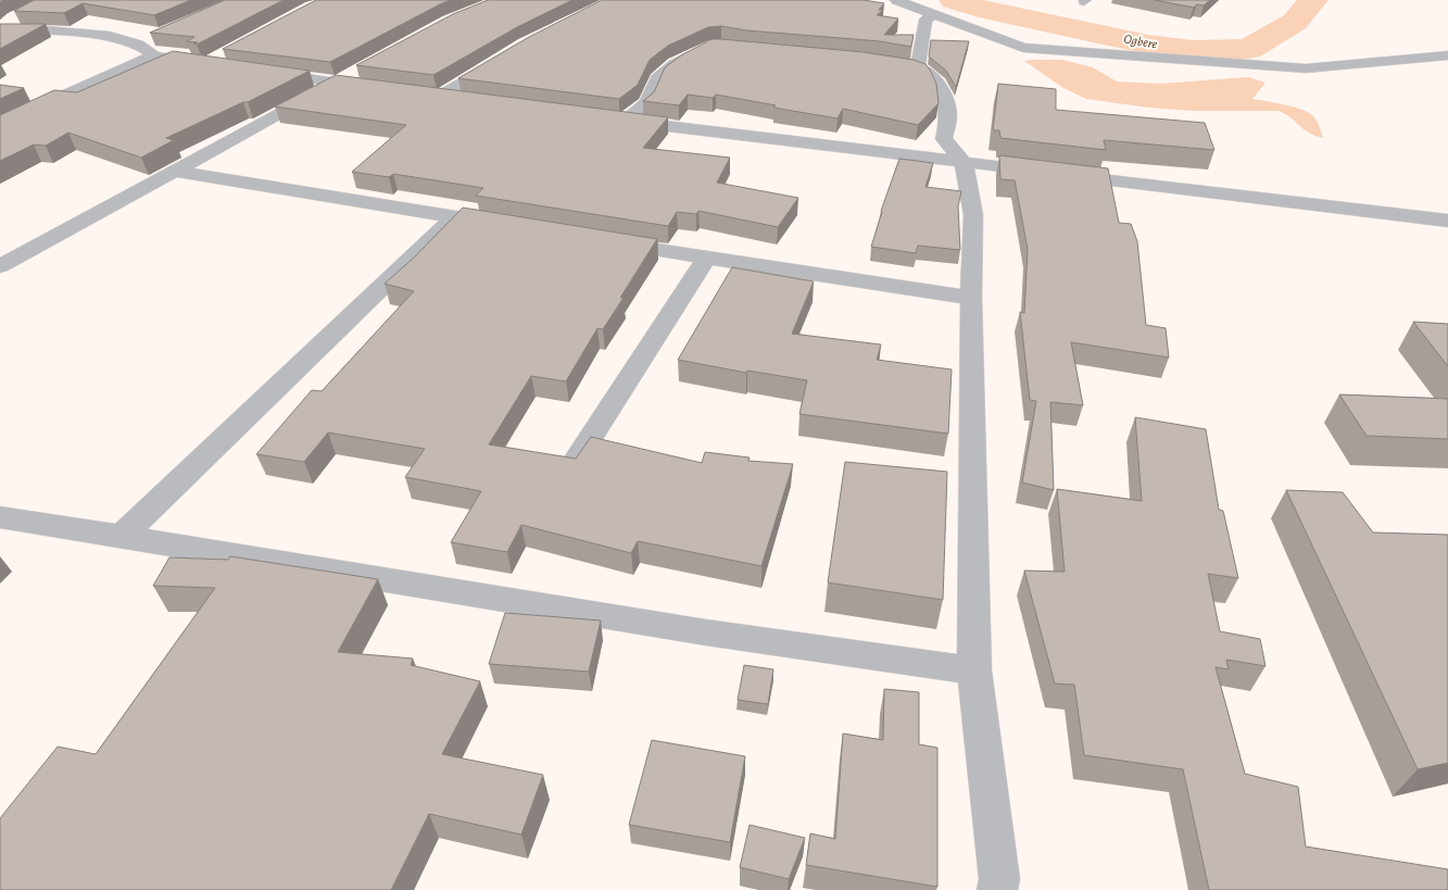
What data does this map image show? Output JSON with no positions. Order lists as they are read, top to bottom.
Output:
{
  "water": ["Ogbere"]
}
